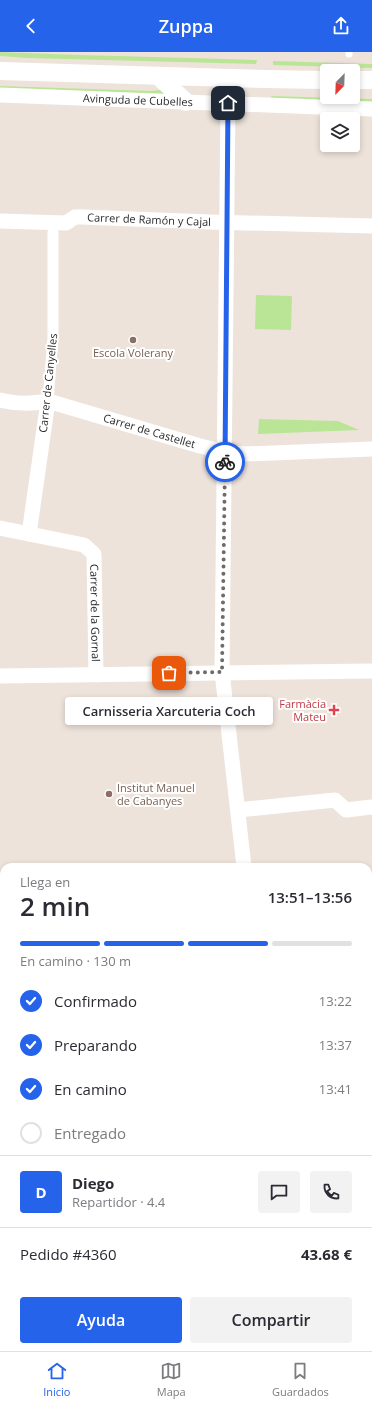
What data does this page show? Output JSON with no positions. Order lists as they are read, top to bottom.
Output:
{
  "streets": {
    "street": [
      "Avinguda de Cubelles",
      "Carrer de Ramón y Cajal",
      "Carrer de Canyelles",
      "Carrer de Castellet",
      "Carrer de la Gornal"
    ]
  },
  "crossings": [
    ["Carrer de Canyelles", "Carrer de Castellet"],
    ["Carrer de Canyelles", "Carrer de la Gornal"]
  ],
  "places": {
    "other": ["Escola Volerany", "Carnisseria Xarcuteria Coch", "Institut Manuel de Cabanyes"],
    "health": ["Farmàcia Mateu"]
  },
  "north": "bottom left",
  "page": {
    "header": "Zuppa",
    "bubble": "Carnisseria Xarcuteria Coch",
    "heading": ["2 min", "Llega en", "13:51–13:56"],
    "panel": [
      "Diego",
      "Repartidor · 4.4",
      "Pedido #4360",
      "43.68 €"
    ],
    "bar": "En camino · 130 m",
    "list": [
      ["Confirmado", "13:22"],
      ["Preparando", "13:37"],
      ["En camino", "13:41"],
      "Entregado"
    ],
    "round": "D",
    "buttons": ["Ayuda", "Compartir"],
    "tabs": ["Inicio", "Mapa", "Guardados"]
  }
}
